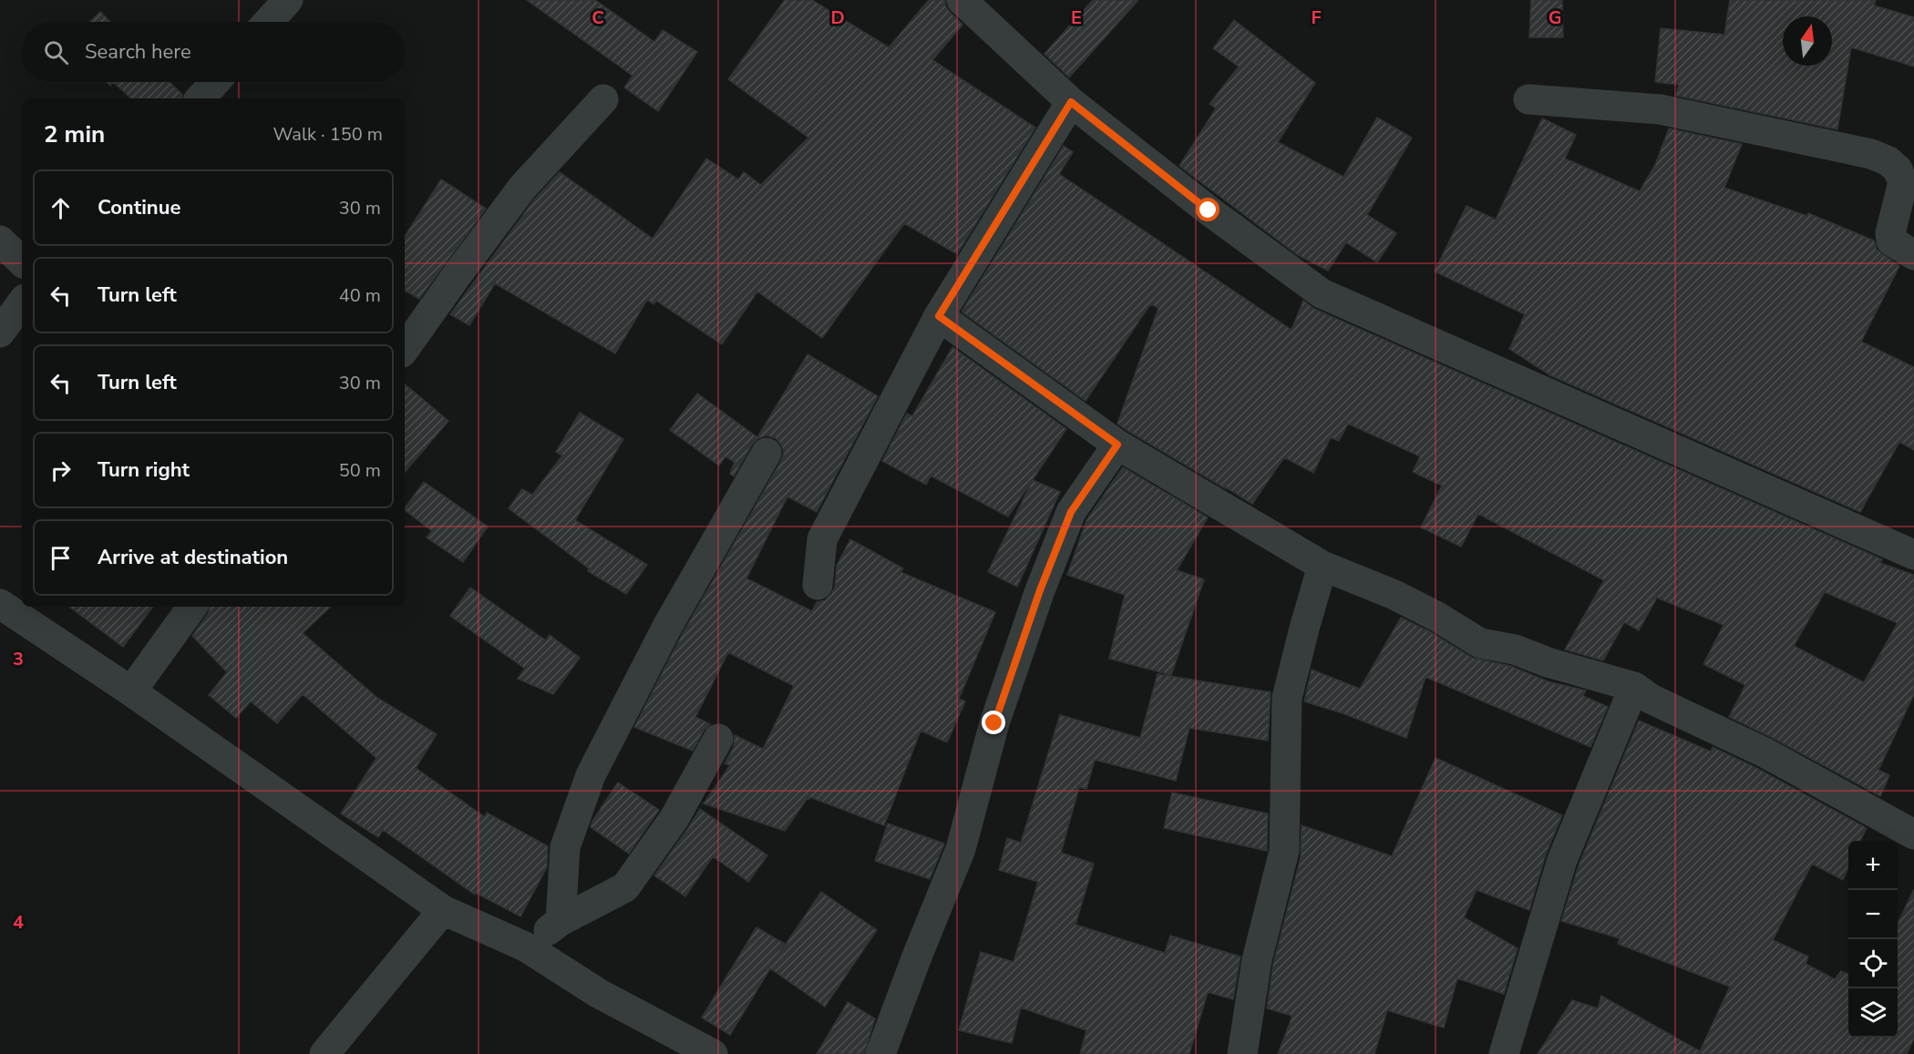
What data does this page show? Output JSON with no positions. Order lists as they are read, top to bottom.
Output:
{
  "north": "top",
  "page": {
    "search": "Search here",
    "heading": ["2 min", "Walk · 150 m"],
    "list": [
      ["Continue", "30 m"],
      ["Turn left", "40 m"],
      ["Turn left", "30 m"],
      ["Turn right", "50 m"],
      "Arrive at destination"
    ],
    "map_buttons": ["+", "−"]
  },
  "grid": {
    "columns": [
      "C",
      "D",
      "E",
      "F",
      "G"
    ],
    "rows": ["3", "4"]
  }
}
